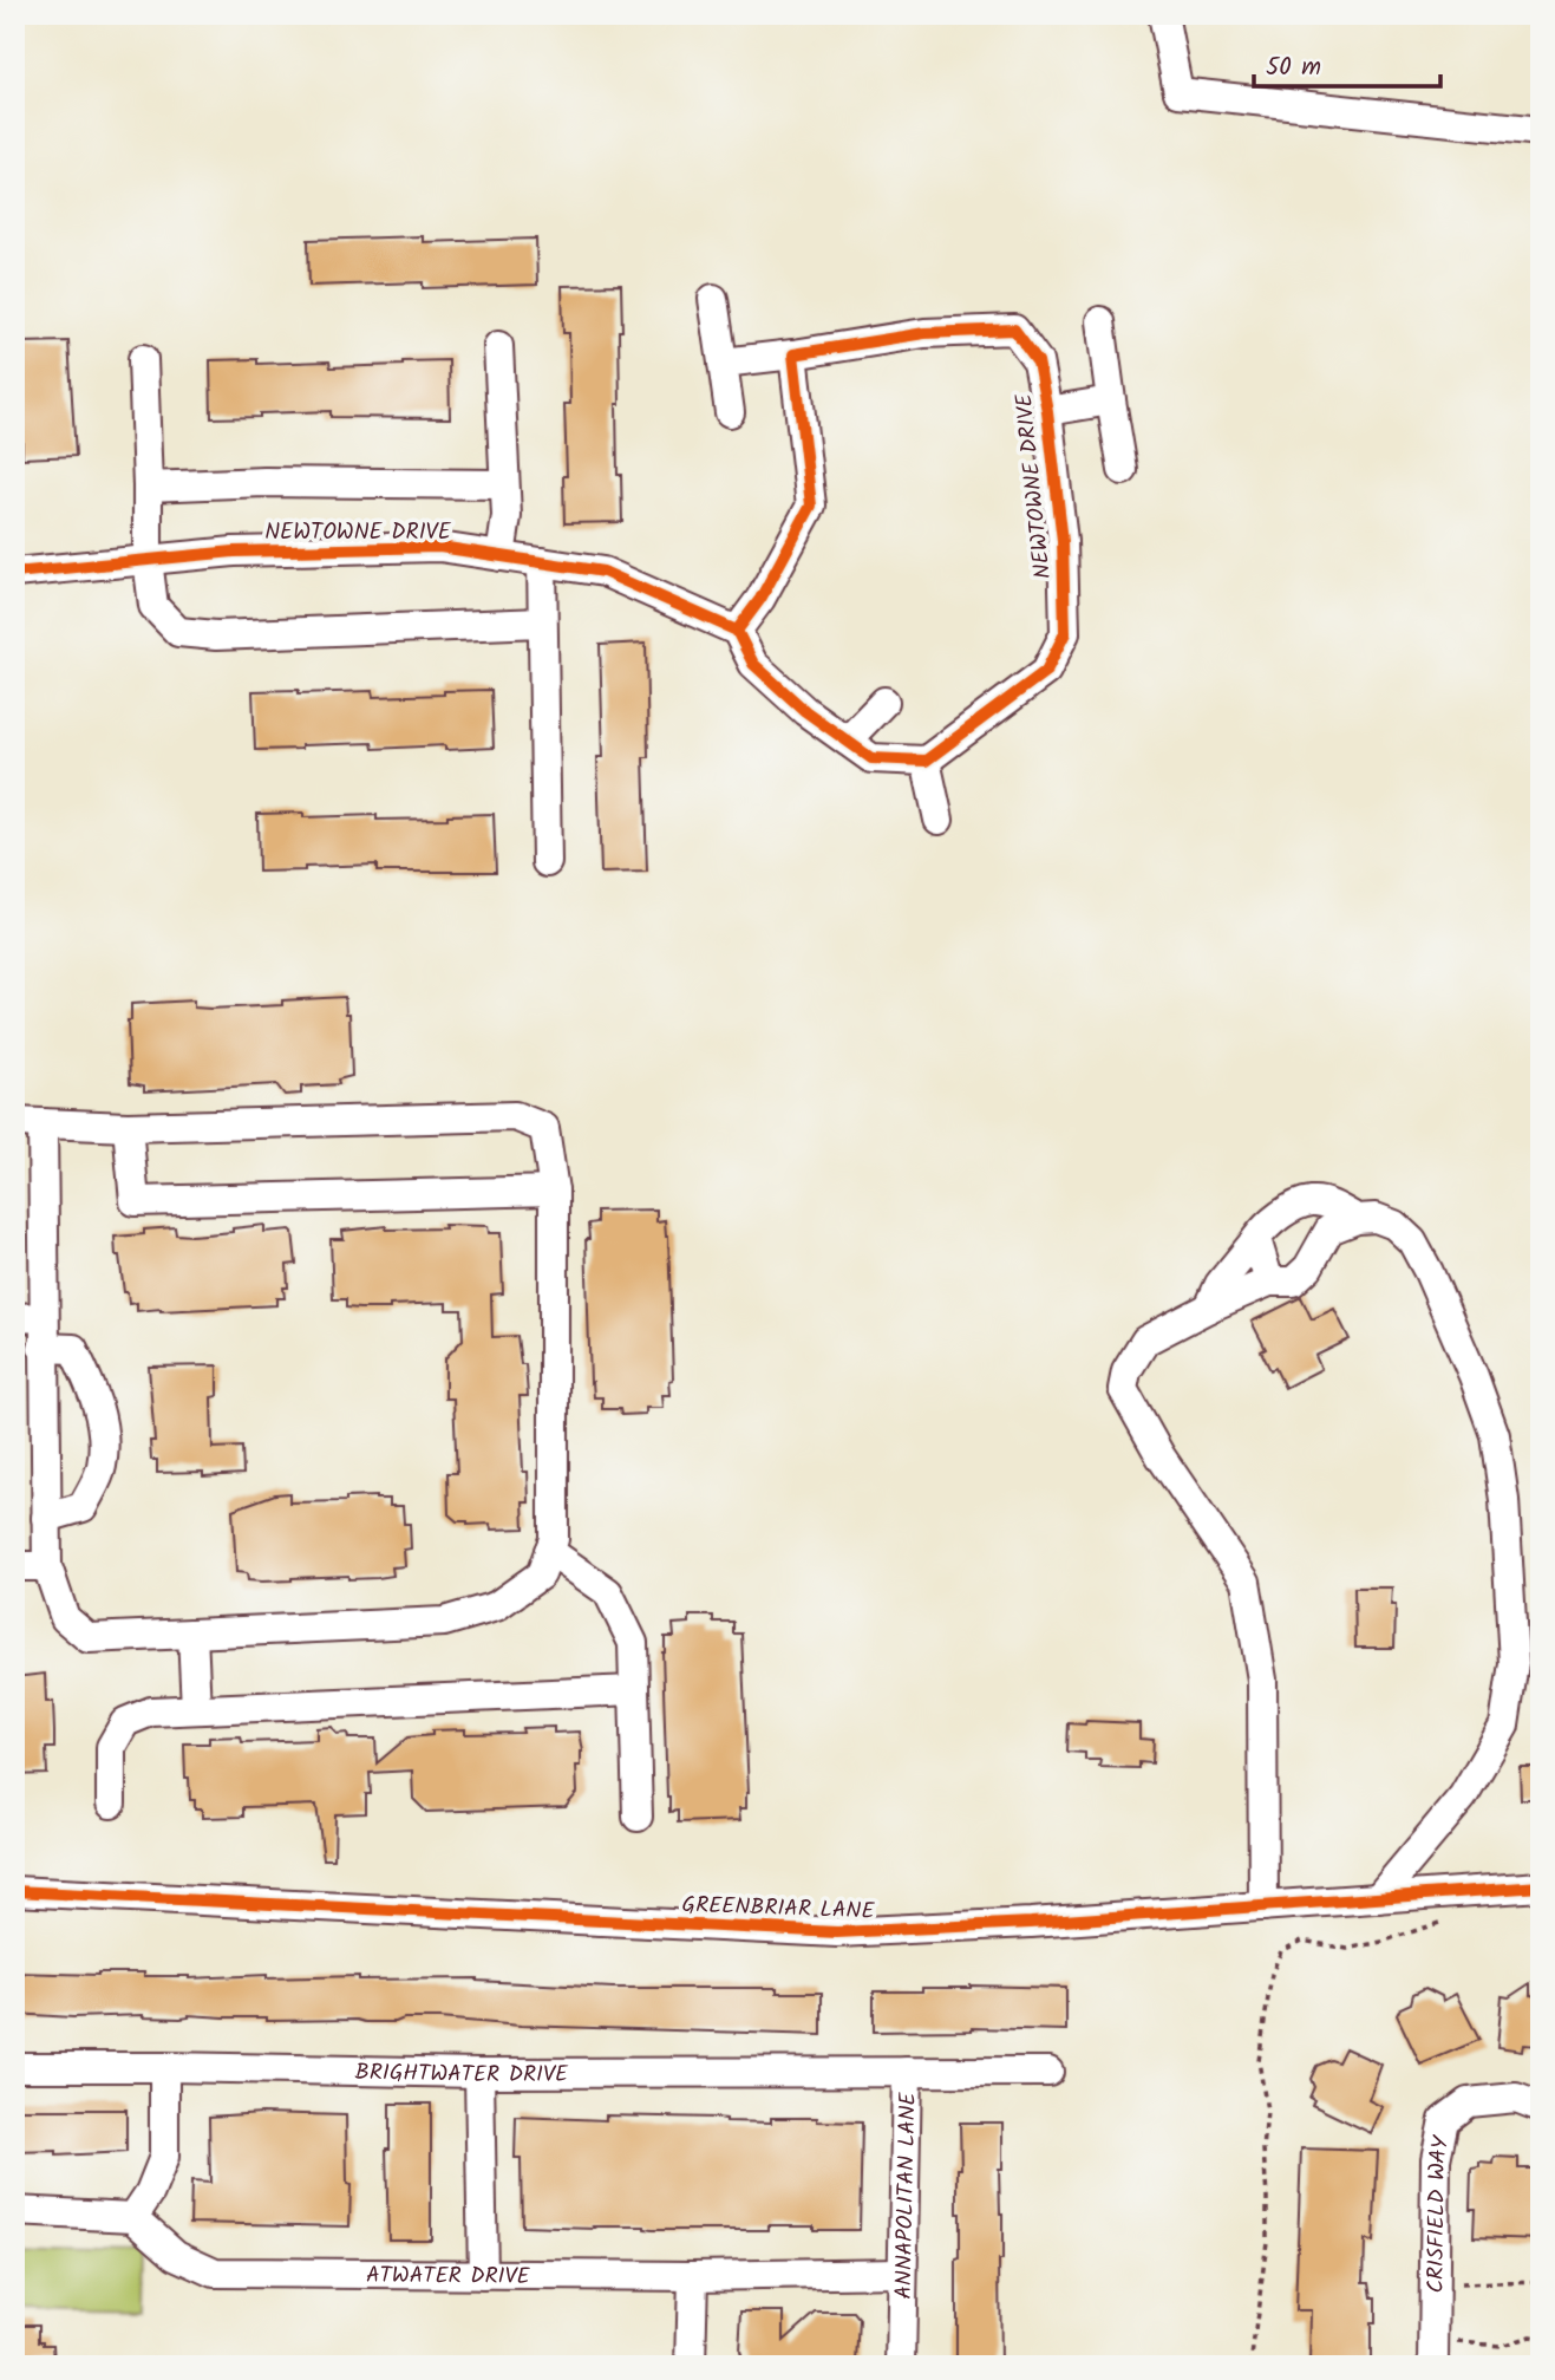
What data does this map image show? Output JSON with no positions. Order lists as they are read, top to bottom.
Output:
{
  "streets": {
    "street": [
      "NEWTOWNE DRIVE",
      "GREENBRIAR LANE",
      "BRIGHTWATER DRIVE",
      "ANNAPOLITAN LANE",
      "CRISFIELD WAY",
      "ATWATER DRIVE"
    ]
  },
  "crossings": [
    ["BRIGHTWATER DRIVE", "ANNAPOLITAN LANE"],
    ["ANNAPOLITAN LANE", "ATWATER DRIVE"]
  ],
  "scale_bar": "50 m"
}
